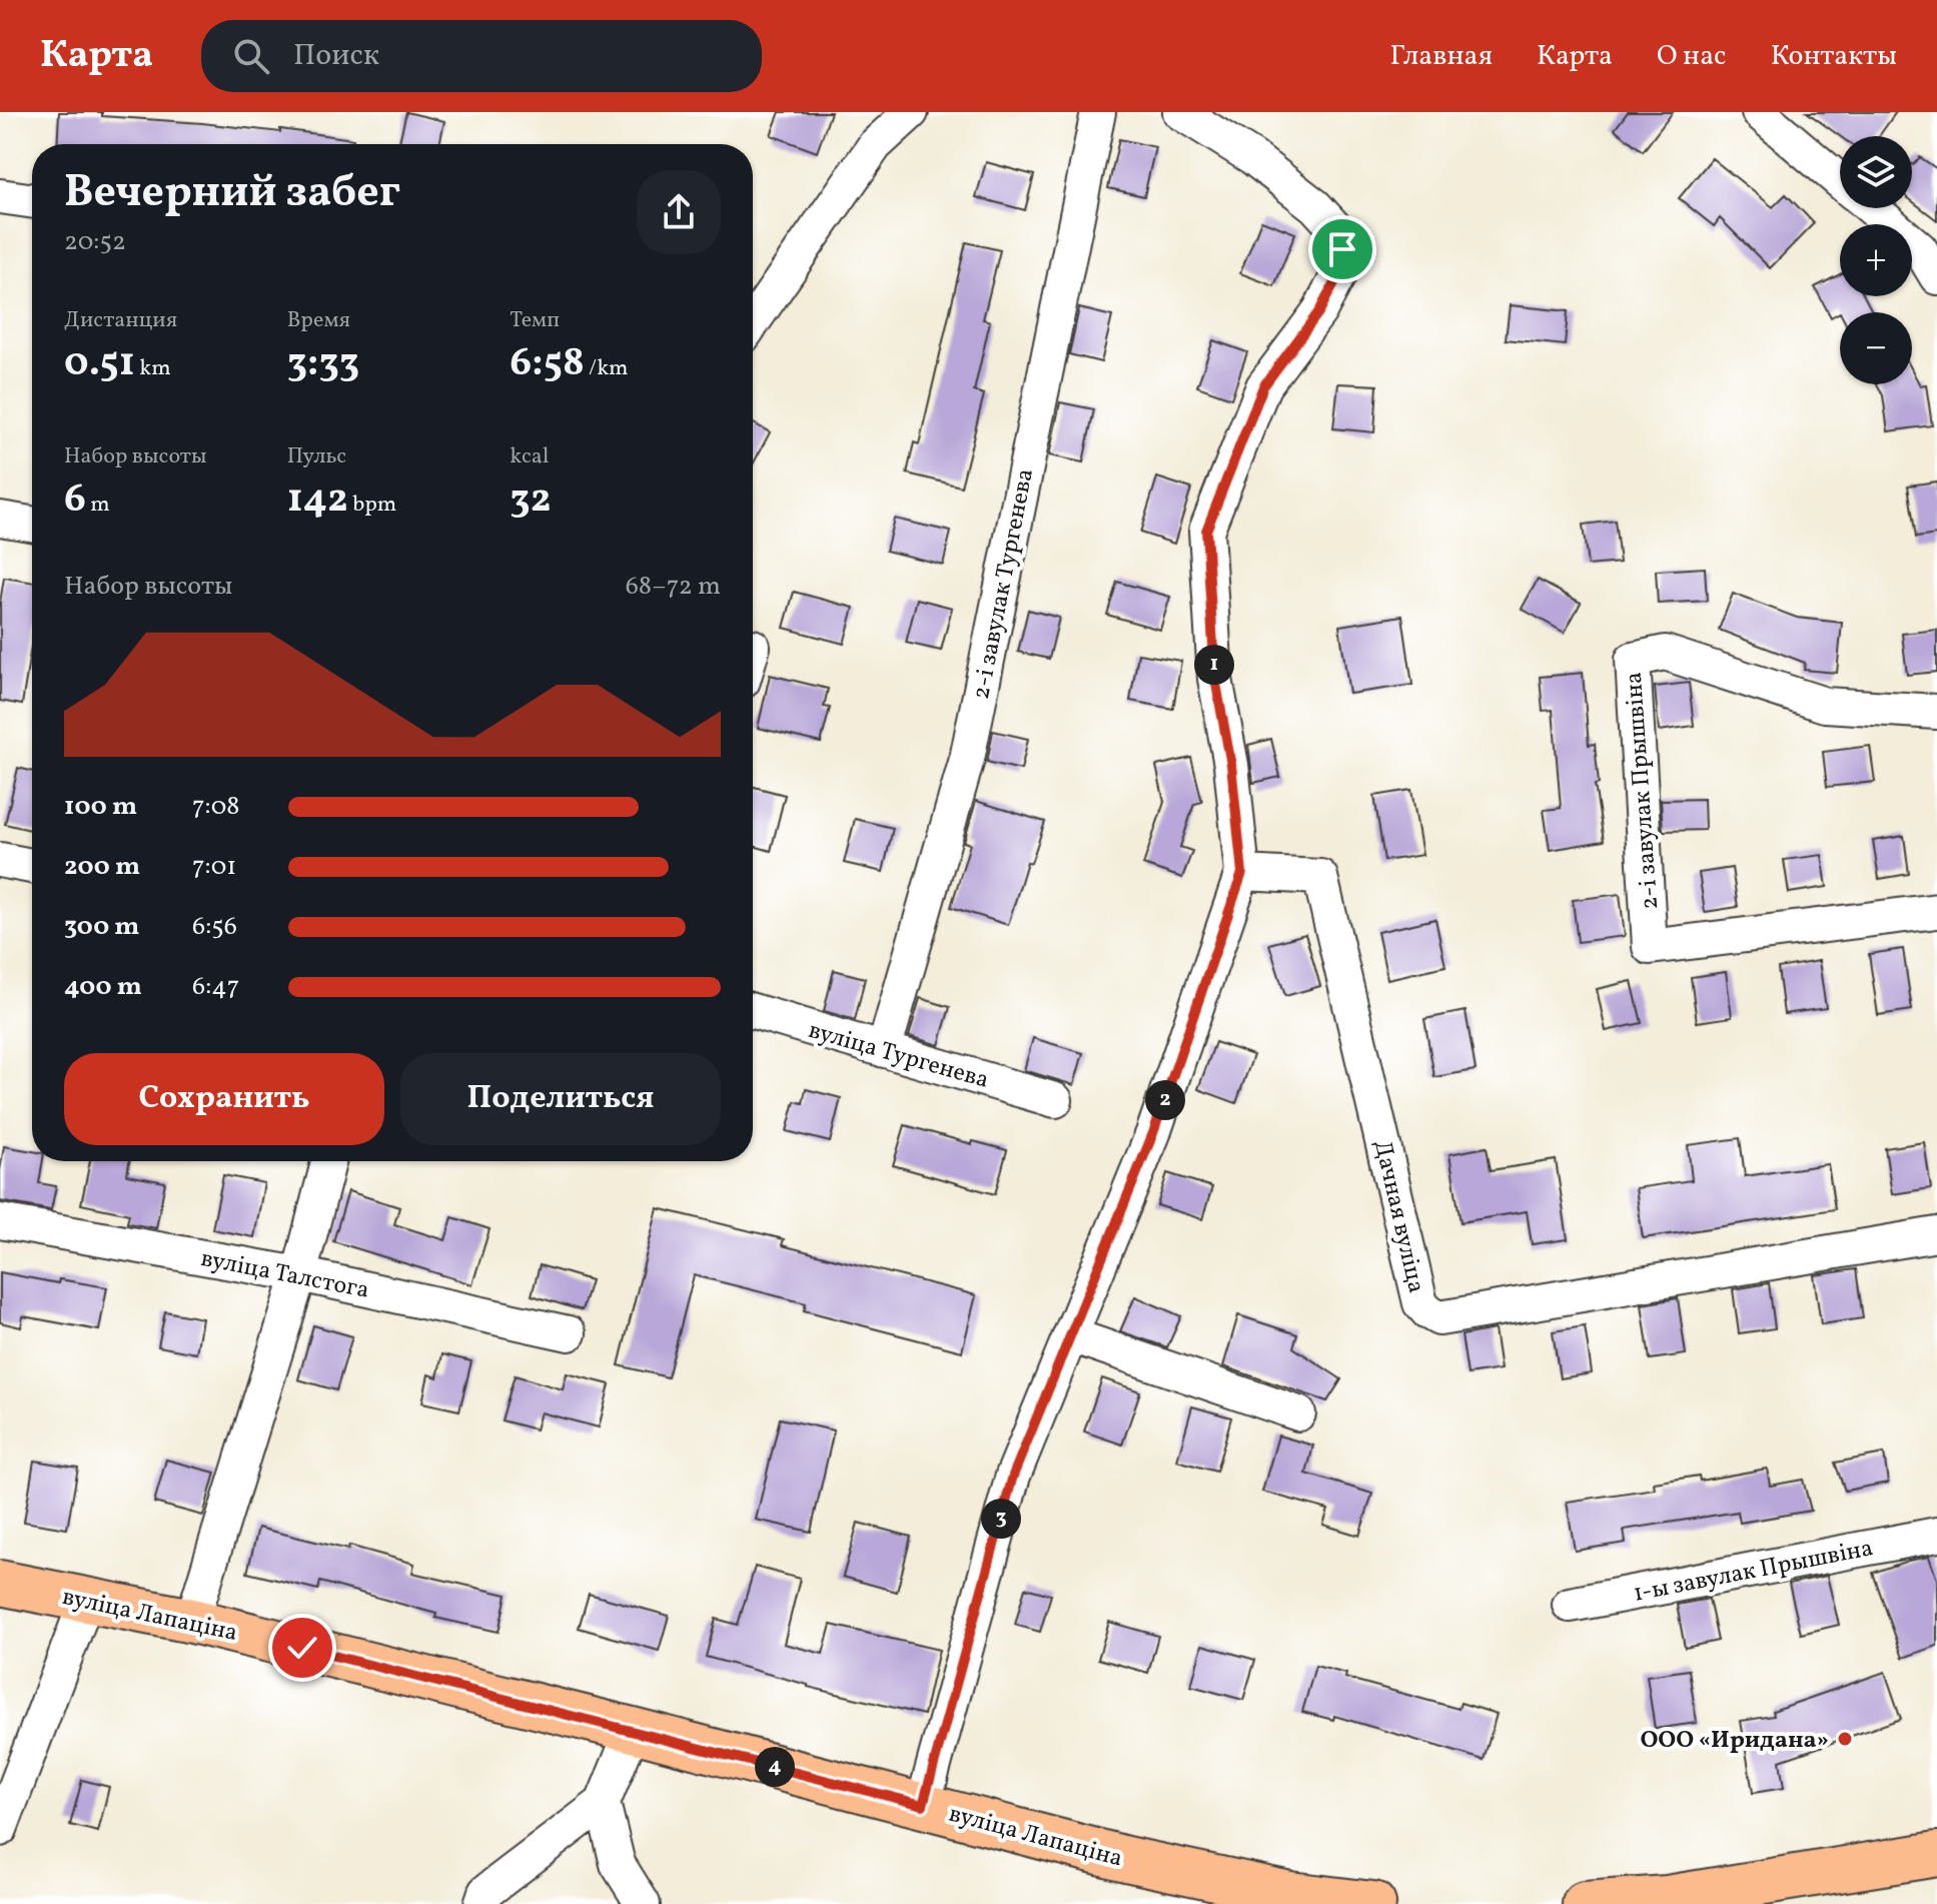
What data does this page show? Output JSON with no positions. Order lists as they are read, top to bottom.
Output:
{
  "streets": {
    "main road": ["вуліца Лапаціна"],
    "street": [
      "2-і завулак Тургенева",
      "2-і завулак Прышвіна",
      "вуліца Тургенева",
      "Дачная вуліца",
      "вуліца Талстога",
      "1-ы завулак Прышвіна"
    ]
  },
  "crossings": [
    ["2-і завулак Тургенева", "вуліца Тургенева"]
  ],
  "places": ["ООО «Иридана»"],
  "page": {
    "header": "Карта",
    "search": "Поиск",
    "nav": [
      "Главная",
      "Карта",
      "О нас",
      "Контакты"
    ],
    "map_buttons": ["+", "−"],
    "heading": ["Вечерний забег", "20:52"],
    "stats": [
      ["Дистанция", "0.51 km"],
      ["Время", "3:33"],
      ["Темп", "6:58 /km"],
      ["Набор высоты", "6 m"],
      ["Пульс", "142 bpm"],
      ["kcal", "32"]
    ],
    "chart": ["Набор высоты", "68–72 m"],
    "pins": [
      "1",
      "2",
      "3",
      "4"
    ],
    "list": [
      {
        "name": "100 m",
        "note": "7:08"
      },
      {
        "name": "200 m",
        "note": "7:01"
      },
      {
        "name": "300 m",
        "note": "6:56"
      },
      {
        "name": "400 m",
        "note": "6:47"
      }
    ],
    "buttons": ["Сохранить", "Поделиться"]
  }
}
